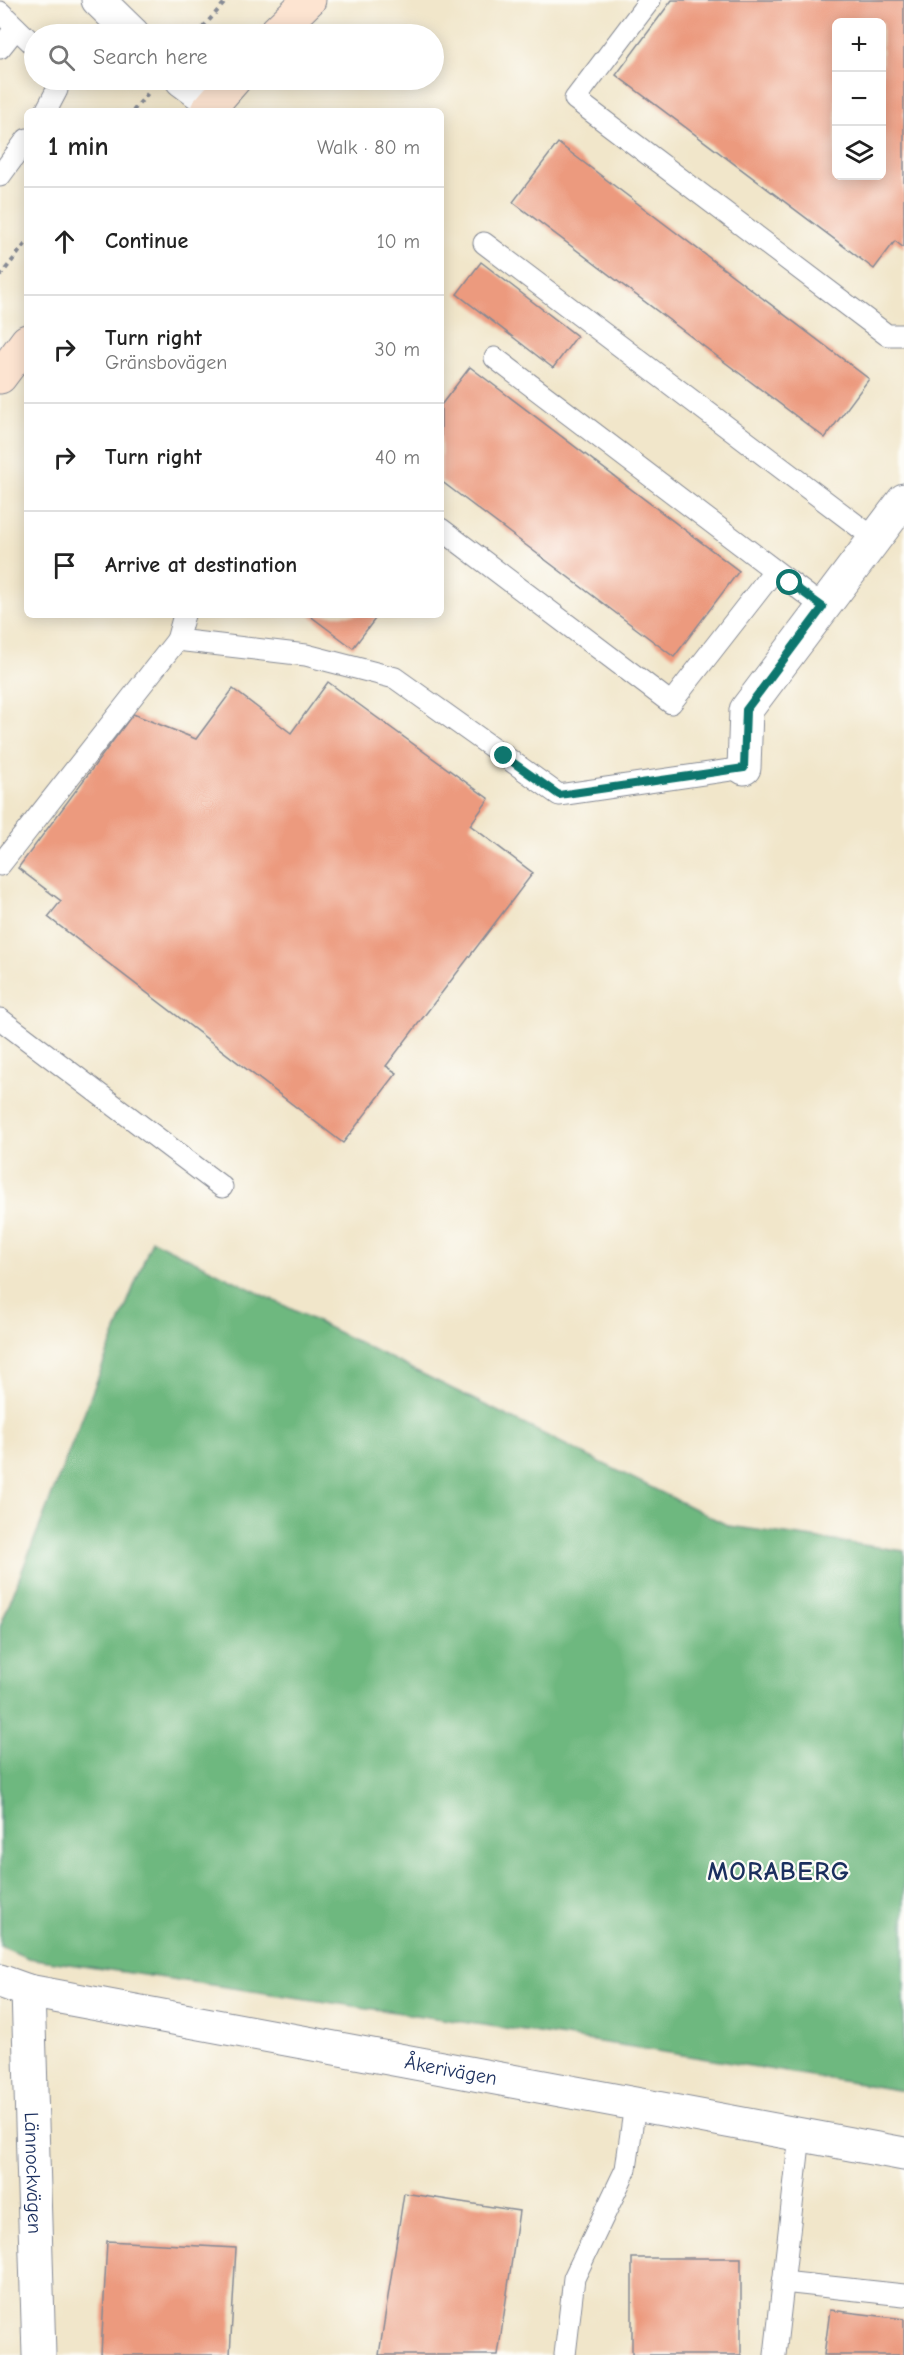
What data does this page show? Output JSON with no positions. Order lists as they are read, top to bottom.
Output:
{
  "streets": {
    "street": ["Åkerivägen", "Lännockvägen"]
  },
  "crossings": [
    ["Åkerivägen", "Lännockvägen"]
  ],
  "districts": ["MORABERG"],
  "page": {
    "map_buttons": ["+", "−"],
    "search": "Search here",
    "heading": ["1 min", "Walk · 80 m"],
    "list": [
      ["Continue", "10 m"],
      ["Turn right", "Gränsbovägen", "30 m"],
      ["Turn right", "40 m"],
      "Arrive at destination"
    ]
  }
}
